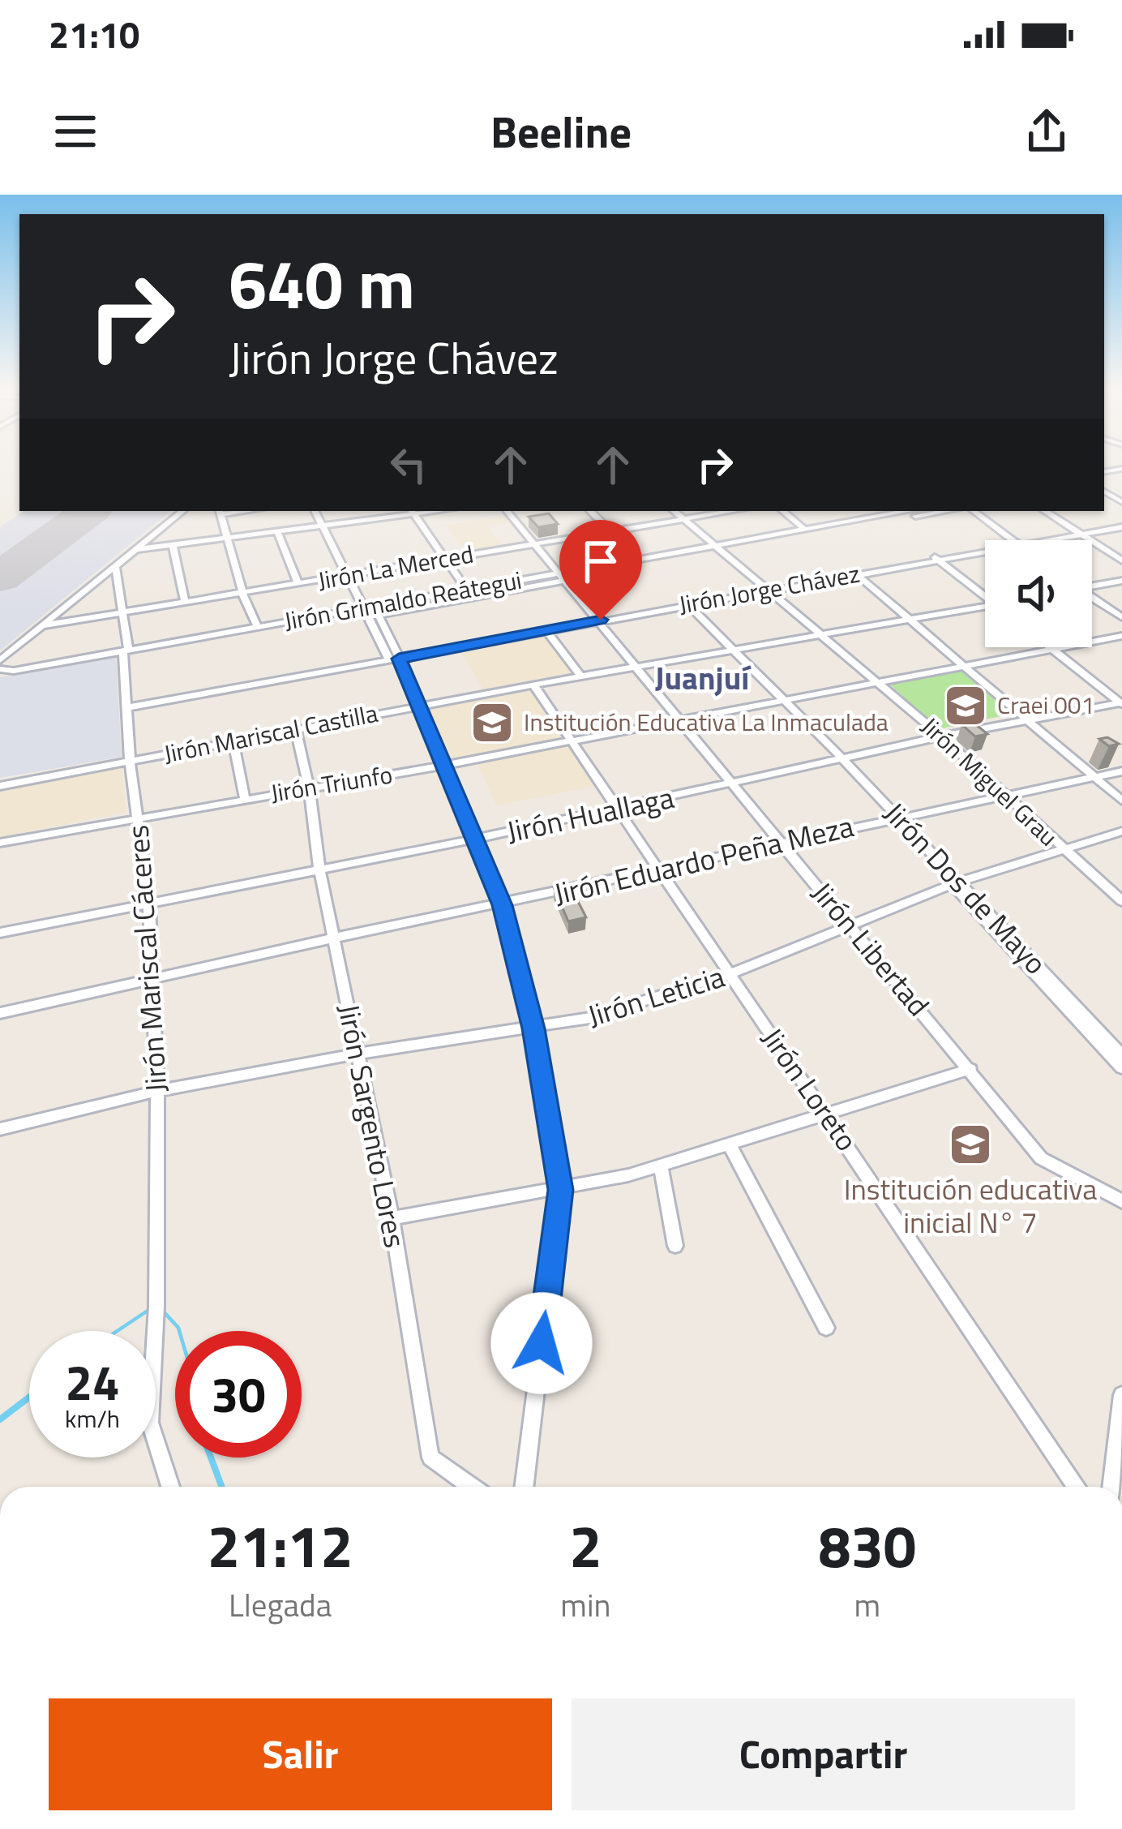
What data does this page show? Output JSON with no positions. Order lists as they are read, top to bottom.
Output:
{
  "streets": {
    "street": [
      "Jirón La Merced",
      "Jirón Jorge Chávez",
      "Jirón Grimaldo Reátegui",
      "Jirón Mariscal Castilla",
      "Jirón Miguel Grau",
      "Jirón Triunfo",
      "Jirón Huallaga",
      "Jirón Eduardo Peña Meza",
      "Jirón Dos de Mayo",
      "Jirón Libertad",
      "Jirón Mariscal Cáceres",
      "Jirón Leticia",
      "Jirón Loreto",
      "Jirón Sargento Lores"
    ]
  },
  "crossings": [
    ["Jirón La Merced", "Jirón Miguel Grau"],
    ["Jirón La Merced", "Jirón Libertad"],
    ["Jirón La Merced", "Jirón Mariscal Cáceres"],
    ["Jirón Jorge Chávez", "Jirón Miguel Grau"],
    ["Jirón Jorge Chávez", "Jirón Dos de Mayo"],
    ["Jirón Jorge Chávez", "Jirón Libertad"],
    ["Jirón Jorge Chávez", "Jirón Mariscal Cáceres"],
    ["Jirón Grimaldo Reátegui", "Jirón Miguel Grau"],
    ["Jirón Grimaldo Reátegui", "Jirón Libertad"],
    ["Jirón Grimaldo Reátegui", "Jirón Mariscal Cáceres"],
    ["Jirón Mariscal Castilla", "Jirón Miguel Grau"],
    ["Jirón Mariscal Castilla", "Jirón Dos de Mayo"],
    ["Jirón Mariscal Castilla", "Jirón Libertad"],
    ["Jirón Mariscal Castilla", "Jirón Mariscal Cáceres"],
    ["Jirón Mariscal Castilla", "Jirón Loreto"],
    ["Jirón Mariscal Castilla", "Jirón Sargento Lores"],
    ["Jirón Miguel Grau", "Jirón Triunfo"],
    ["Jirón Miguel Grau", "Jirón Huallaga"],
    ["Jirón Miguel Grau", "Jirón Eduardo Peña Meza"],
    ["Jirón Miguel Grau", "Jirón Leticia"],
    ["Jirón Triunfo", "Jirón Dos de Mayo"],
    ["Jirón Triunfo", "Jirón Libertad"],
    ["Jirón Triunfo", "Jirón Mariscal Cáceres"],
    ["Jirón Triunfo", "Jirón Loreto"],
    ["Jirón Triunfo", "Jirón Sargento Lores"],
    ["Jirón Huallaga", "Jirón Dos de Mayo"],
    ["Jirón Huallaga", "Jirón Libertad"],
    ["Jirón Huallaga", "Jirón Mariscal Cáceres"],
    ["Jirón Huallaga", "Jirón Loreto"],
    ["Jirón Huallaga", "Jirón Sargento Lores"],
    ["Jirón Eduardo Peña Meza", "Jirón Dos de Mayo"],
    ["Jirón Eduardo Peña Meza", "Jirón Libertad"],
    ["Jirón Eduardo Peña Meza", "Jirón Mariscal Cáceres"],
    ["Jirón Eduardo Peña Meza", "Jirón Loreto"],
    ["Jirón Eduardo Peña Meza", "Jirón Sargento Lores"],
    ["Jirón Dos de Mayo", "Jirón Leticia"],
    ["Jirón Libertad", "Jirón Leticia"],
    ["Jirón Mariscal Cáceres", "Jirón Leticia"],
    ["Jirón Leticia", "Jirón Loreto"],
    ["Jirón Leticia", "Jirón Sargento Lores"]
  ],
  "districts": ["Juanjuí"],
  "places": {
    "school or university": ["Craei 001", "Institución Educativa La Inmaculada", "Institución educativa inicial N° 7"]
  },
  "page": {
    "status": "21:10",
    "header": "Beeline",
    "turn": ["640 m", "Jirón Jorge Chávez"],
    "speed": "24 km/h",
    "limit": "30",
    "eta": [
      "21:12",
      "Llegada",
      "2",
      "min",
      "830",
      "m"
    ],
    "buttons": ["Salir", "Compartir"]
  }
}
